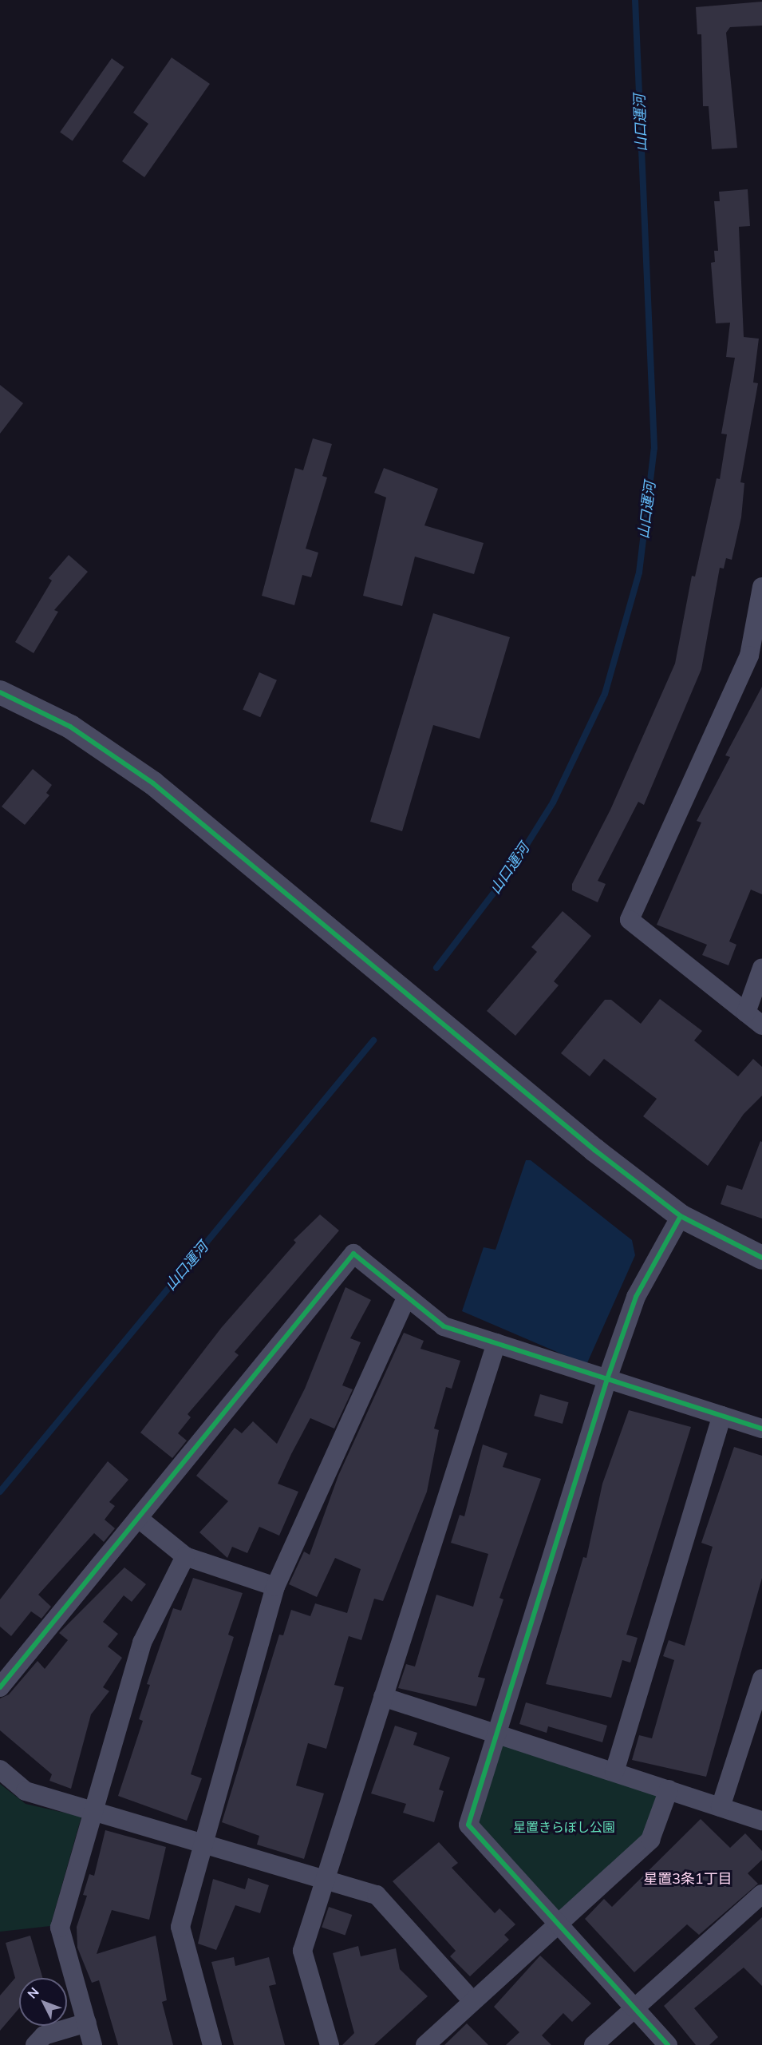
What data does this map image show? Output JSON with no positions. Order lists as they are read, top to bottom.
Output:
{
  "districts": ["星置3条1丁目"],
  "water": ["山口運河"],
  "parks": ["星置きらぼし公園"],
  "north": "top left"
}
